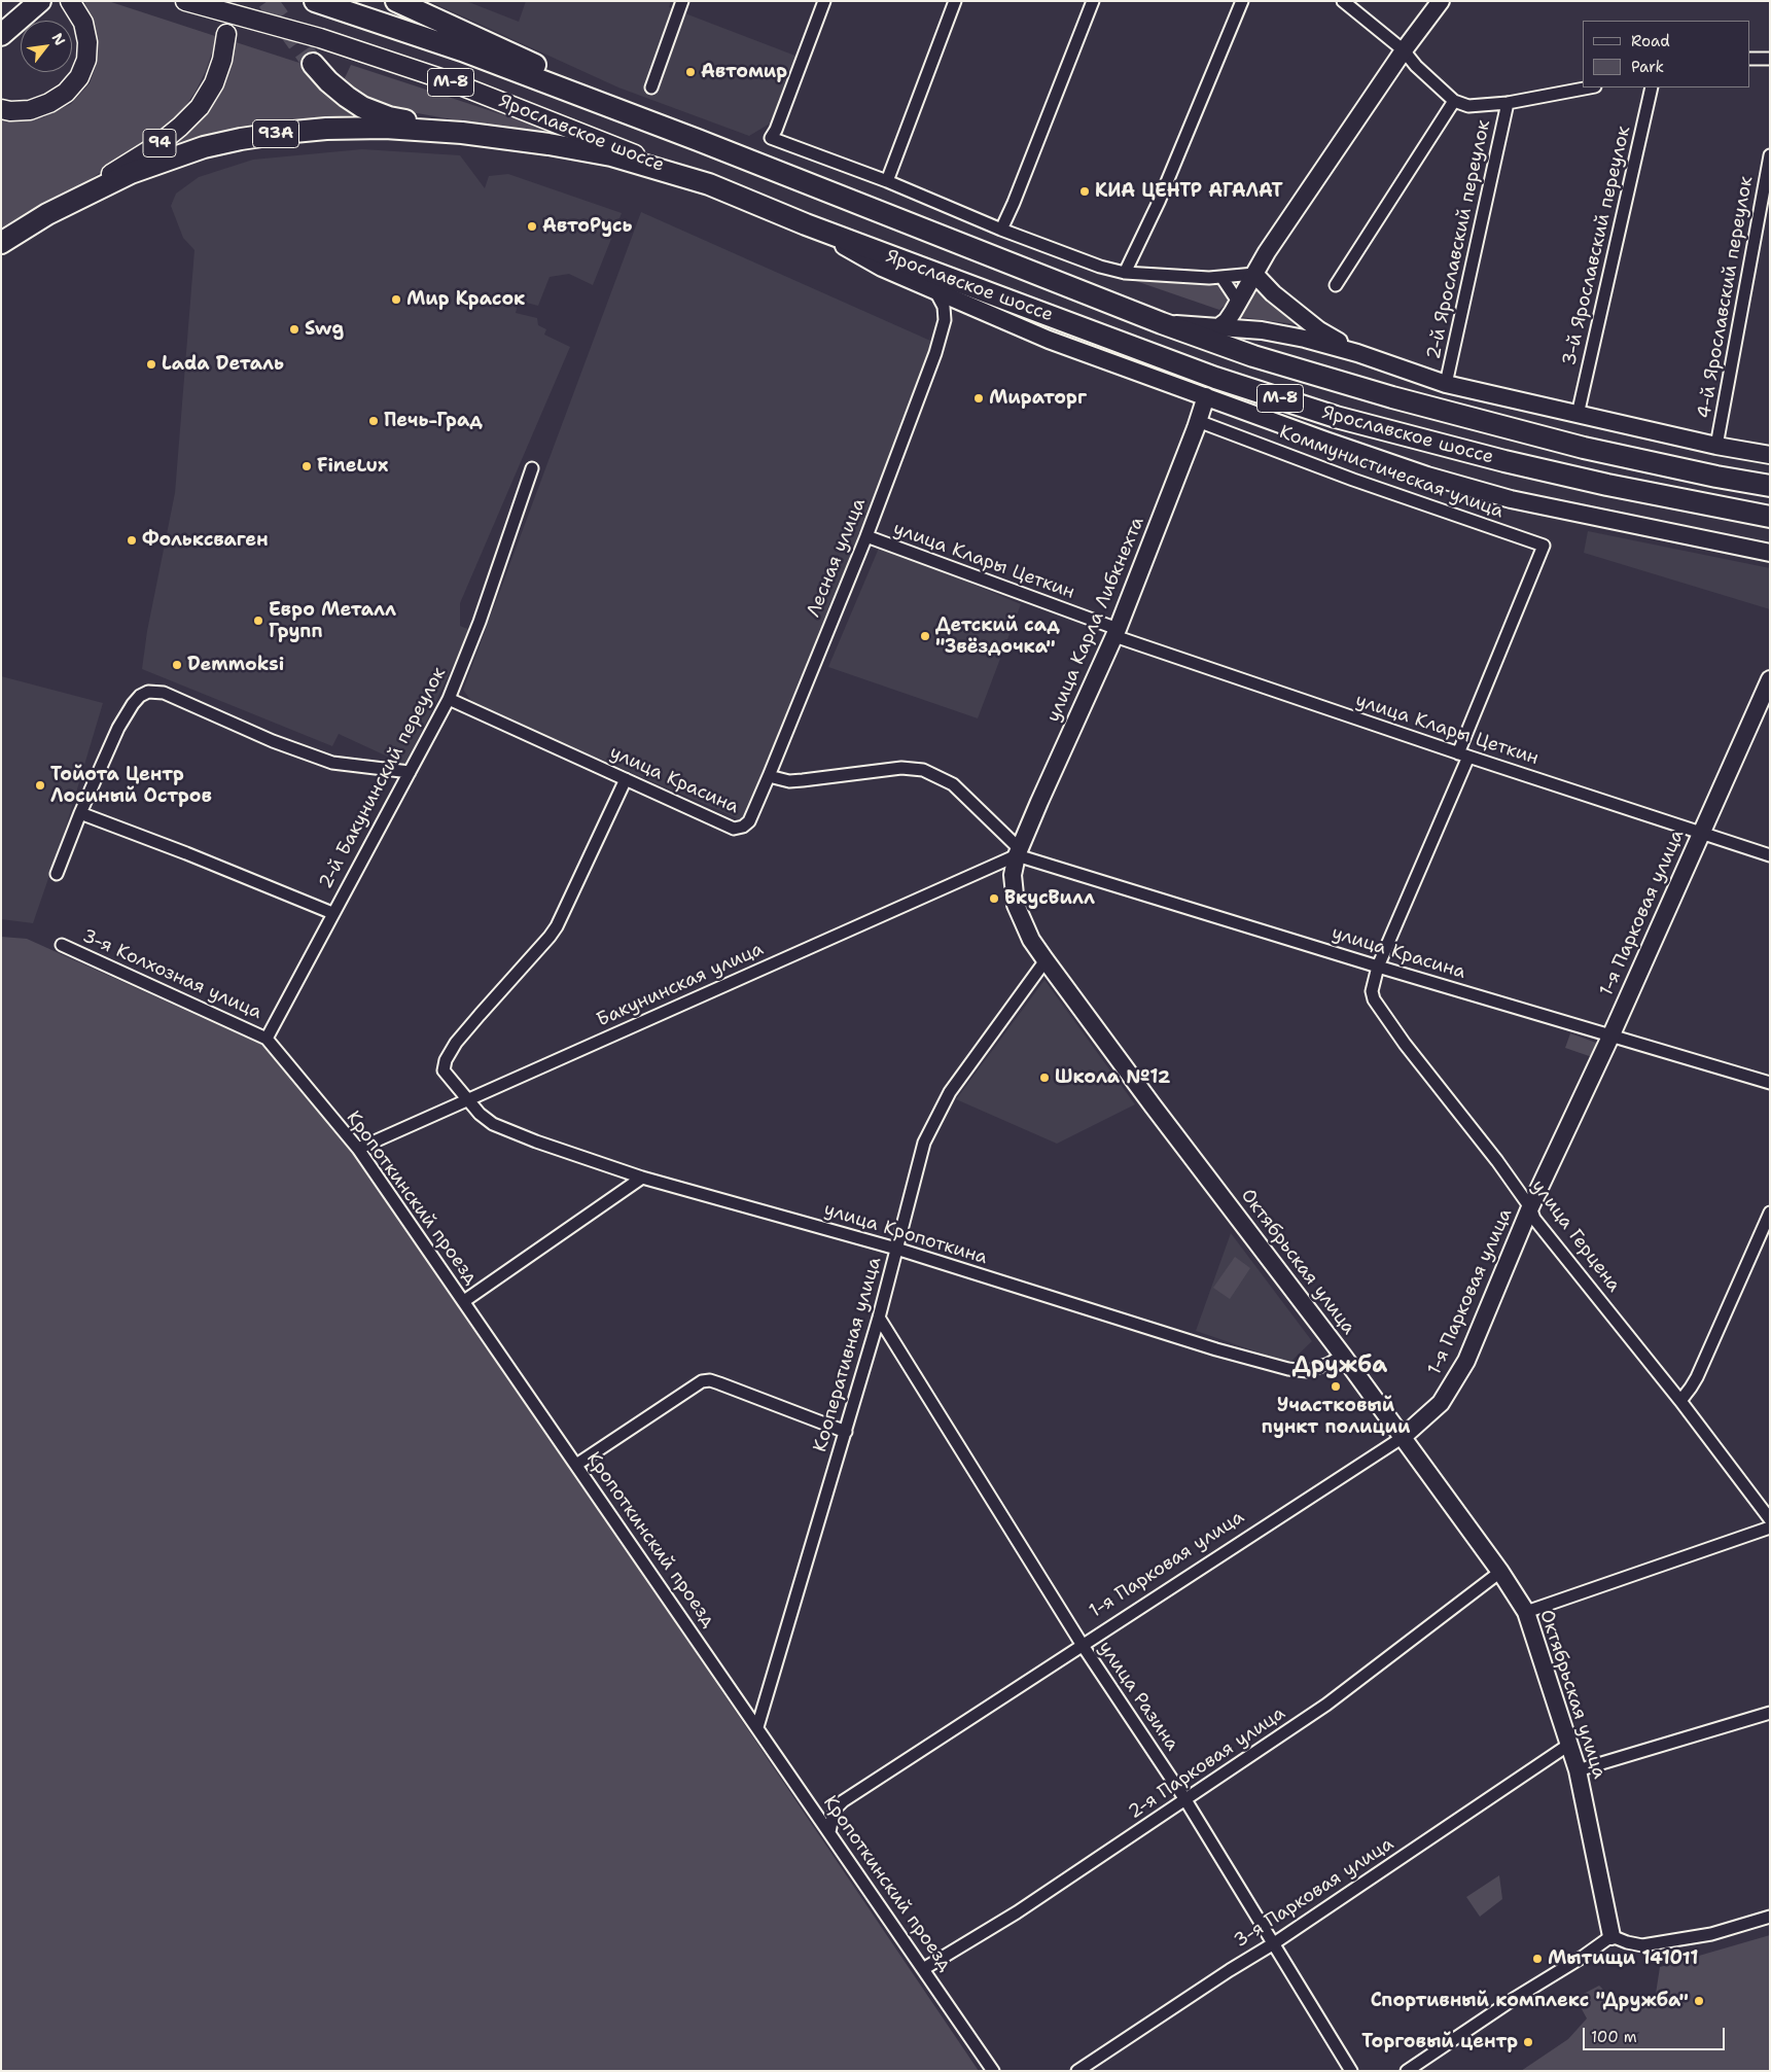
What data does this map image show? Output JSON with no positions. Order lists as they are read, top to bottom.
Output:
{
  "streets": {
    "highway": ["М-8", "93A", "Ярославское шоссе"],
    "main road": ["94"],
    "street": [
      "2-й Ярославский переулок",
      "3-й Ярославский переулок",
      "4-й Ярославский переулок",
      "Коммунистическая улица",
      "Лесная улица",
      "улица Клары Цеткин",
      "улица Карла Либкнехта",
      "2-й Бакунинский переулок",
      "улица Красина",
      "1-я Парковая улица",
      "3-я Колхозная улица",
      "Бакунинская улица",
      "Кропоткинский проезд",
      "улица Кропоткина",
      "улица Герцена",
      "Октябрьская улица",
      "Кооперативная улица",
      "улица Разина",
      "2-я Парковая улица",
      "3-я Парковая улица"
    ]
  },
  "crossings": [
    ["93A", "Ярославское шоссе"],
    ["93A", "94"],
    ["Коммунистическая улица", "улица Карла Либкнехта"],
    ["Коммунистическая улица", "улица Герцена"],
    ["Лесная улица", "улица Клары Цеткин"],
    ["Лесная улица", "улица Красина"],
    ["улица Клары Цеткин", "улица Карла Либкнехта"],
    ["улица Клары Цеткин", "1-я Парковая улица"],
    ["улица Клары Цеткин", "улица Герцена"],
    ["улица Карла Либкнехта", "улица Красина"],
    ["улица Карла Либкнехта", "Бакунинская улица"],
    ["улица Карла Либкнехта", "Октябрьская улица"],
    ["2-й Бакунинский переулок", "улица Красина"],
    ["2-й Бакунинский переулок", "3-я Колхозная улица"],
    ["2-й Бакунинский переулок", "Кропоткинский проезд"],
    ["улица Красина", "1-я Парковая улица"],
    ["улица Красина", "Бакунинская улица"],
    ["улица Красина", "улица Кропоткина"],
    ["улица Красина", "улица Герцена"],
    ["улица Красина", "Октябрьская улица"],
    ["1-я Парковая улица", "Кропоткинский проезд"],
    ["1-я Парковая улица", "улица Герцена"],
    ["1-я Парковая улица", "Октябрьская улица"],
    ["1-я Парковая улица", "улица Разина"],
    ["3-я Колхозная улица", "Кропоткинский проезд"],
    ["Бакунинская улица", "Кропоткинский проезд"],
    ["Бакунинская улица", "улица Кропоткина"],
    ["Бакунинская улица", "Октябрьская улица"],
    ["Кропоткинский проезд", "Кооперативная улица"],
    ["Кропоткинский проезд", "2-я Парковая улица"],
    ["улица Кропоткина", "Октябрьская улица"],
    ["улица Кропоткина", "Кооперативная улица"],
    ["Октябрьская улица", "Кооперативная улица"],
    ["Октябрьская улица", "2-я Парковая улица"],
    ["Октябрьская улица", "3-я Парковая улица"],
    ["Кооперативная улица", "улица Разина"],
    ["улица Разина", "2-я Парковая улица"],
    ["улица Разина", "3-я Парковая улица"]
  ],
  "districts": ["Дружба"],
  "places": [
    "Автомир",
    "КИА ЦЕНТР АГАЛАТ",
    "АвтоРусь",
    "Мир Красок",
    "Swg",
    "Lada Dеталь",
    "Мираторг",
    "Печь-Град",
    "FineLux",
    "Фольксваген",
    "Евро Металл Групп",
    "Детский сад \"Звёздочка\"",
    "Demmoksi",
    "Тойота Центр Лосиный Остров",
    "ВкусВилл",
    "Школа №12",
    "Участковый пункт полиции",
    "Мытищи 141011",
    "Спортивный комплекс \"Дружба\"",
    "Торговый центр"
  ],
  "legend": ["Road", "Park"],
  "scale_bar": "100 m",
  "north": "top right"
}
